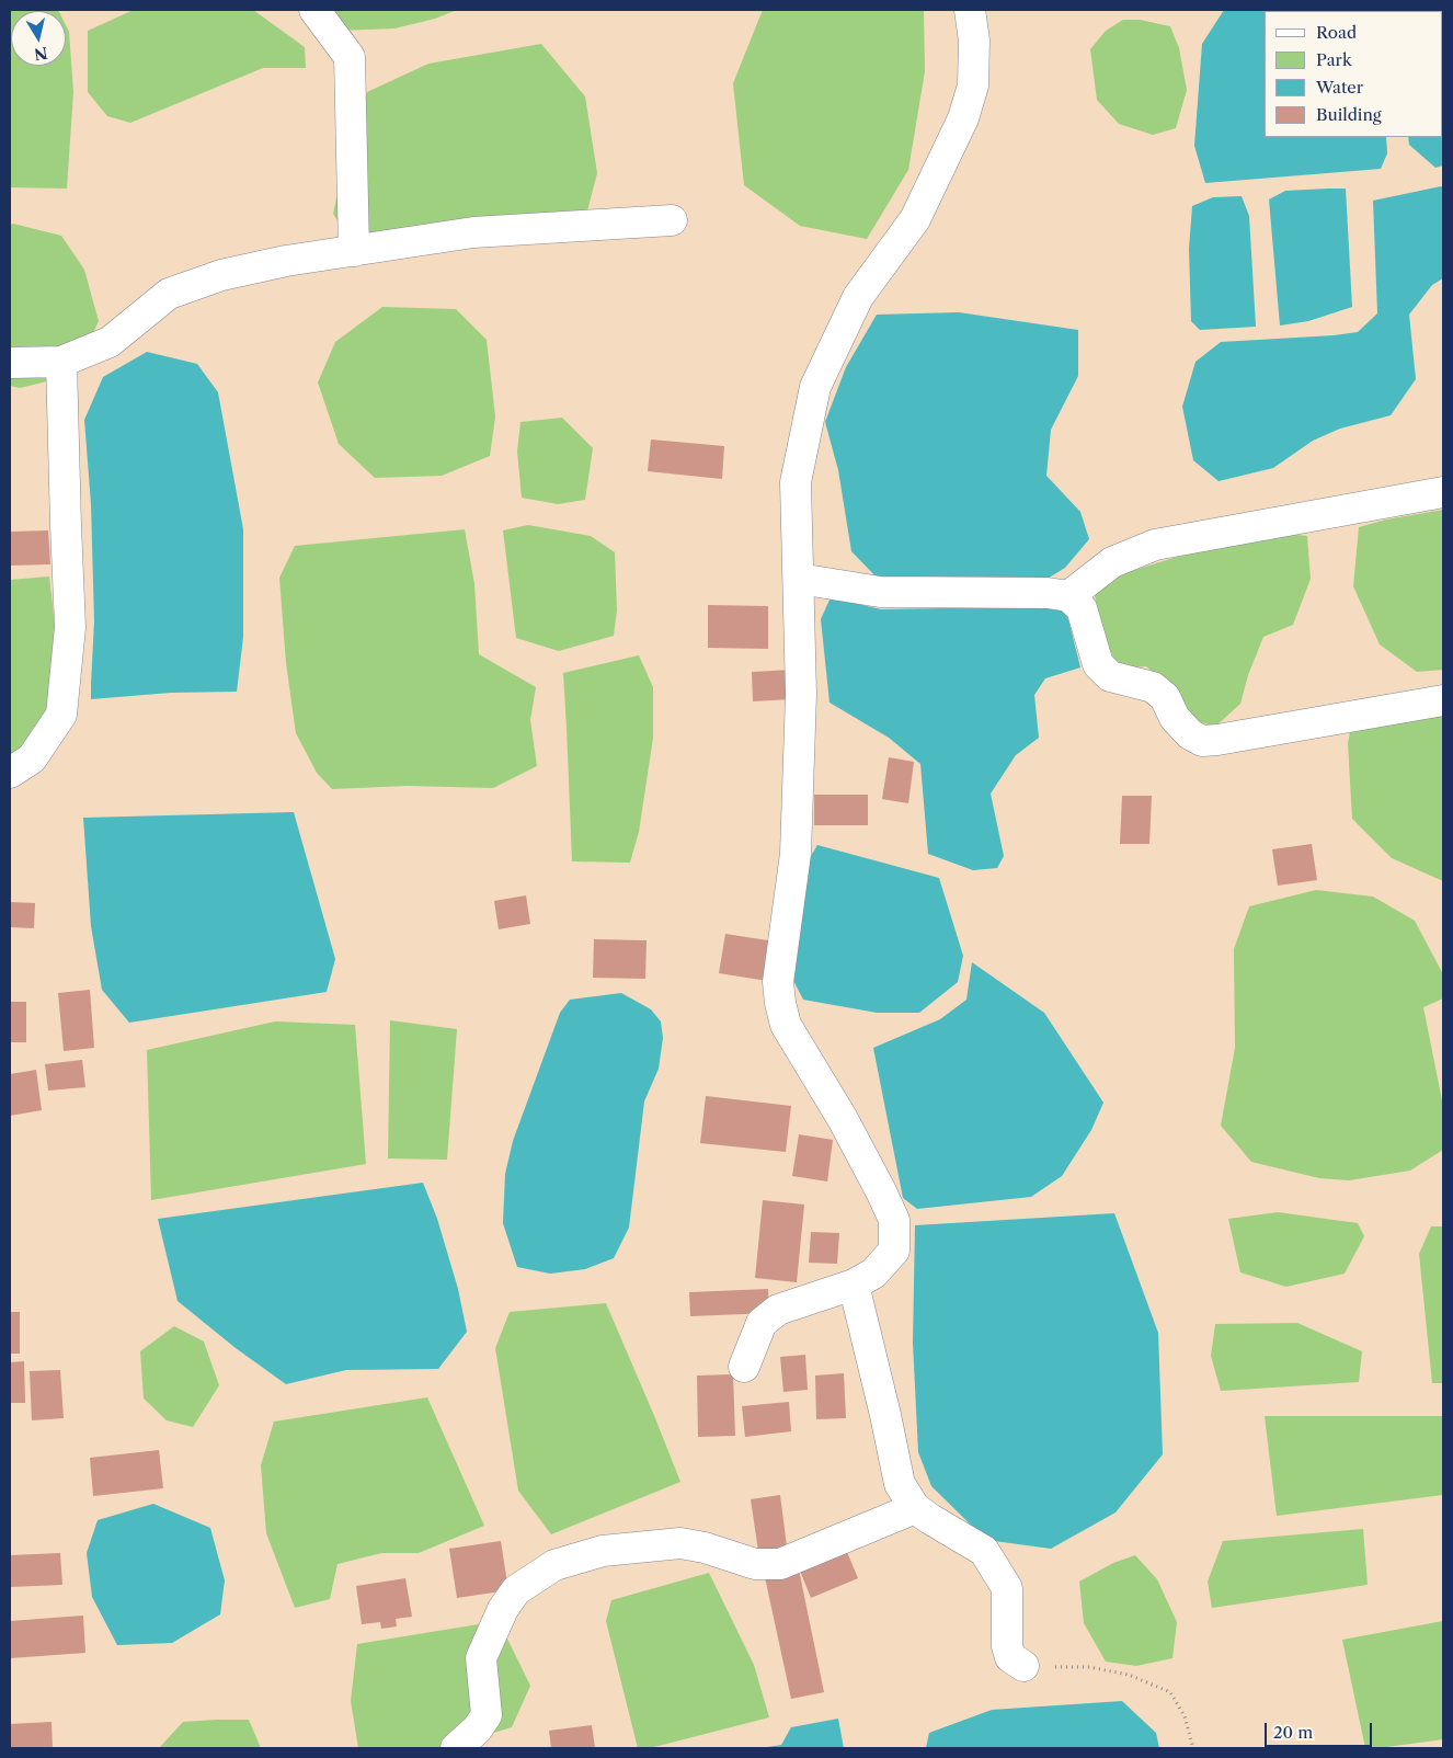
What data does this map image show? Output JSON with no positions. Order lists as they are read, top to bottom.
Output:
{
  "legend": [
    "Road",
    "Park",
    "Water",
    "Building"
  ],
  "scale_bar": "20 m",
  "north": "bottom"
}
